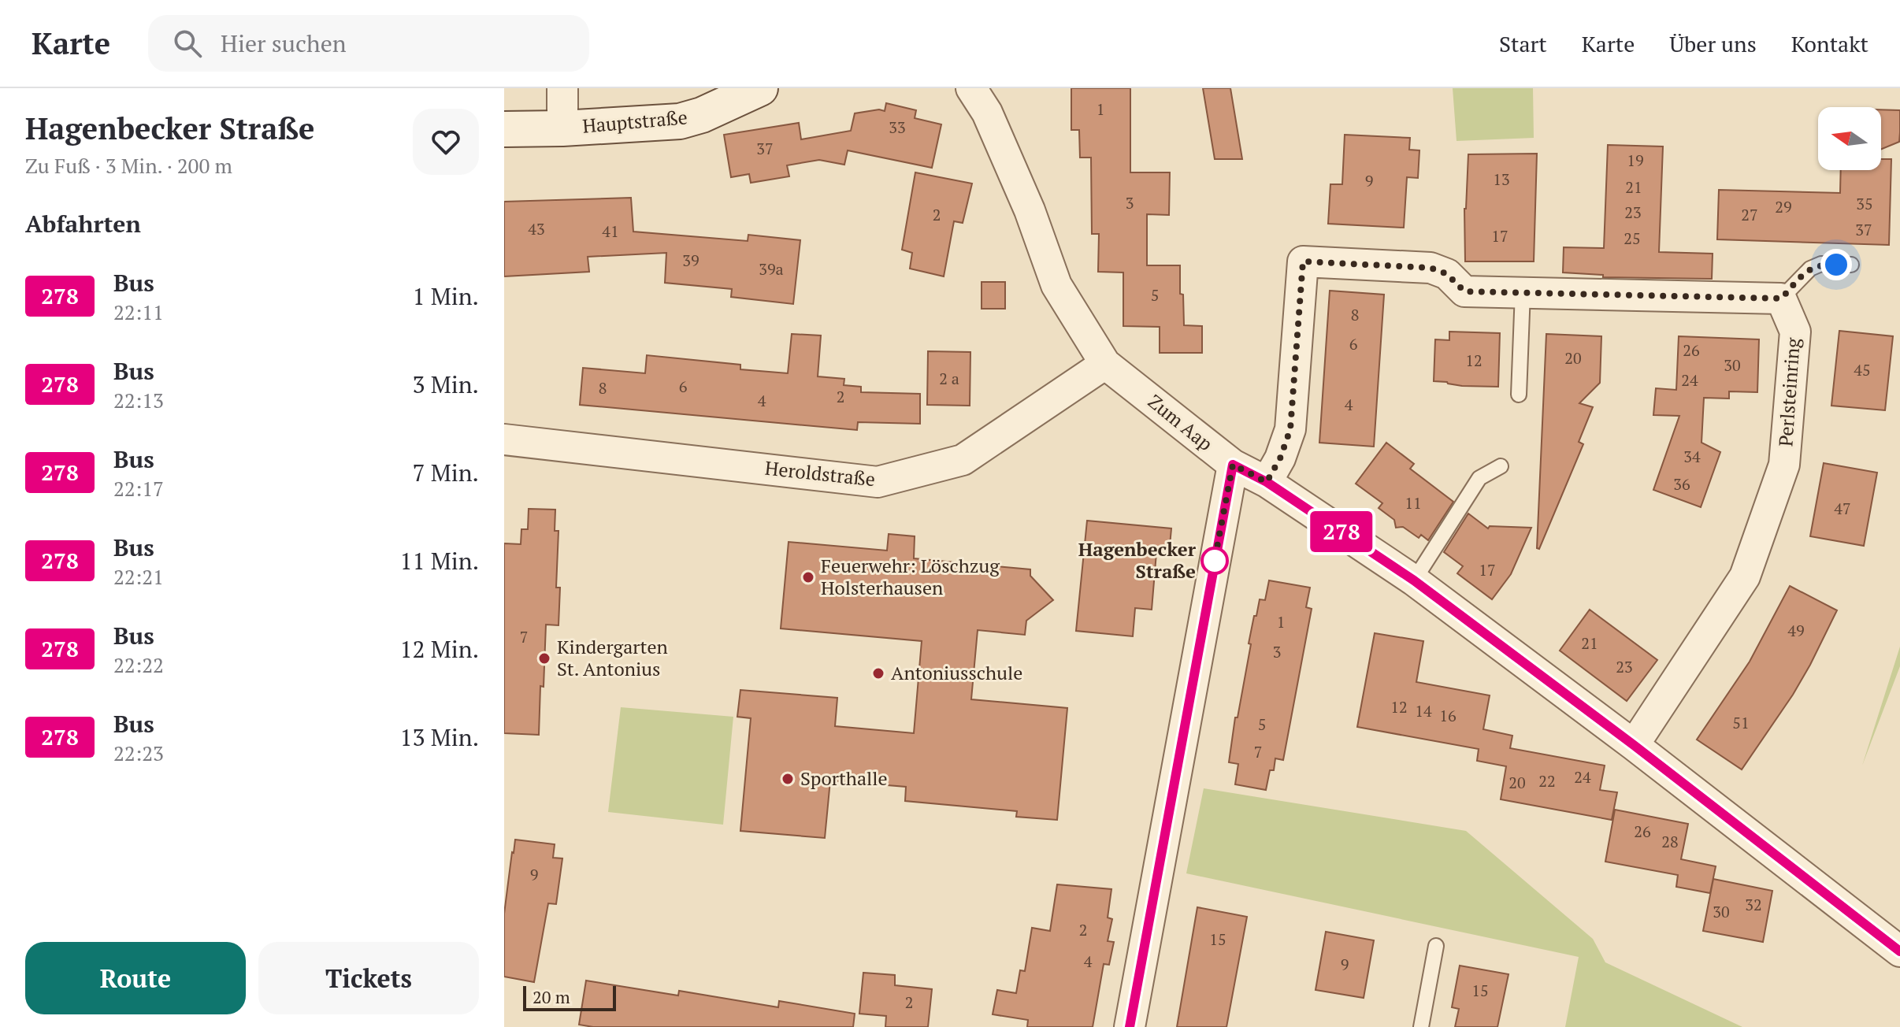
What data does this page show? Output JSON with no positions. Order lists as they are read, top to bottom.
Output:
{
  "streets": {
    "main road": ["Hauptstraße"],
    "street": ["Perlsteinring", "Zum Aap", "Heroldstraße"]
  },
  "crossings": [
    ["Perlsteinring", "Zum Aap"],
    ["Zum Aap", "Heroldstraße"]
  ],
  "places": [
    "Hagenbecker Straße",
    "Feuerwehr: Löschzug Holsterhausen",
    "Kindergarten St. Antonius",
    "Antoniusschule",
    "Sporthalle"
  ],
  "lines": ["bus line 278"],
  "house_numbers": [
    "1",
    "33",
    "37",
    "19",
    "13",
    "9",
    "21",
    "3",
    "35",
    "29",
    "23",
    "2",
    "27",
    "43",
    "37",
    "41",
    "17",
    "25",
    "39",
    "39a",
    "5",
    "8",
    "6",
    "26",
    "20",
    "12",
    "30",
    "45",
    "2 a",
    "24",
    "6",
    "8",
    "2",
    "4",
    "4",
    "34",
    "36",
    "11",
    "47",
    "17",
    "1",
    "49",
    "7",
    "21",
    "3",
    "23",
    "12",
    "14",
    "16",
    "51",
    "5",
    "7",
    "24",
    "22",
    "20",
    "26",
    "28",
    "9",
    "32",
    "30",
    "2",
    "15",
    "4",
    "9",
    "15",
    "2"
  ],
  "scale_bar": "20 m",
  "north": "left",
  "page": {
    "header": "Karte",
    "search": "Hier suchen",
    "nav": [
      "Start",
      "Karte",
      "Über uns",
      "Kontakt"
    ],
    "heading": [
      ["Hagenbecker Straße", "Zu Fuß · 3 Min. · 200 m"],
      "Abfahrten"
    ],
    "on_map": "278",
    "list": [
      {
        "mark": "278",
        "name": "Bus",
        "note": "22:11",
        "value": "1 Min."
      },
      {
        "mark": "278",
        "name": "Bus",
        "note": "22:13",
        "value": "3 Min."
      },
      {
        "mark": "278",
        "name": "Bus",
        "note": "22:17",
        "value": "7 Min."
      },
      {
        "mark": "278",
        "name": "Bus",
        "note": "22:21",
        "value": "11 Min."
      },
      {
        "mark": "278",
        "name": "Bus",
        "note": "22:22",
        "value": "12 Min."
      },
      {
        "mark": "278",
        "name": "Bus",
        "note": "22:23",
        "value": "13 Min."
      }
    ],
    "buttons": ["Route", "Tickets"],
    "scale": "20 m"
  }
}
